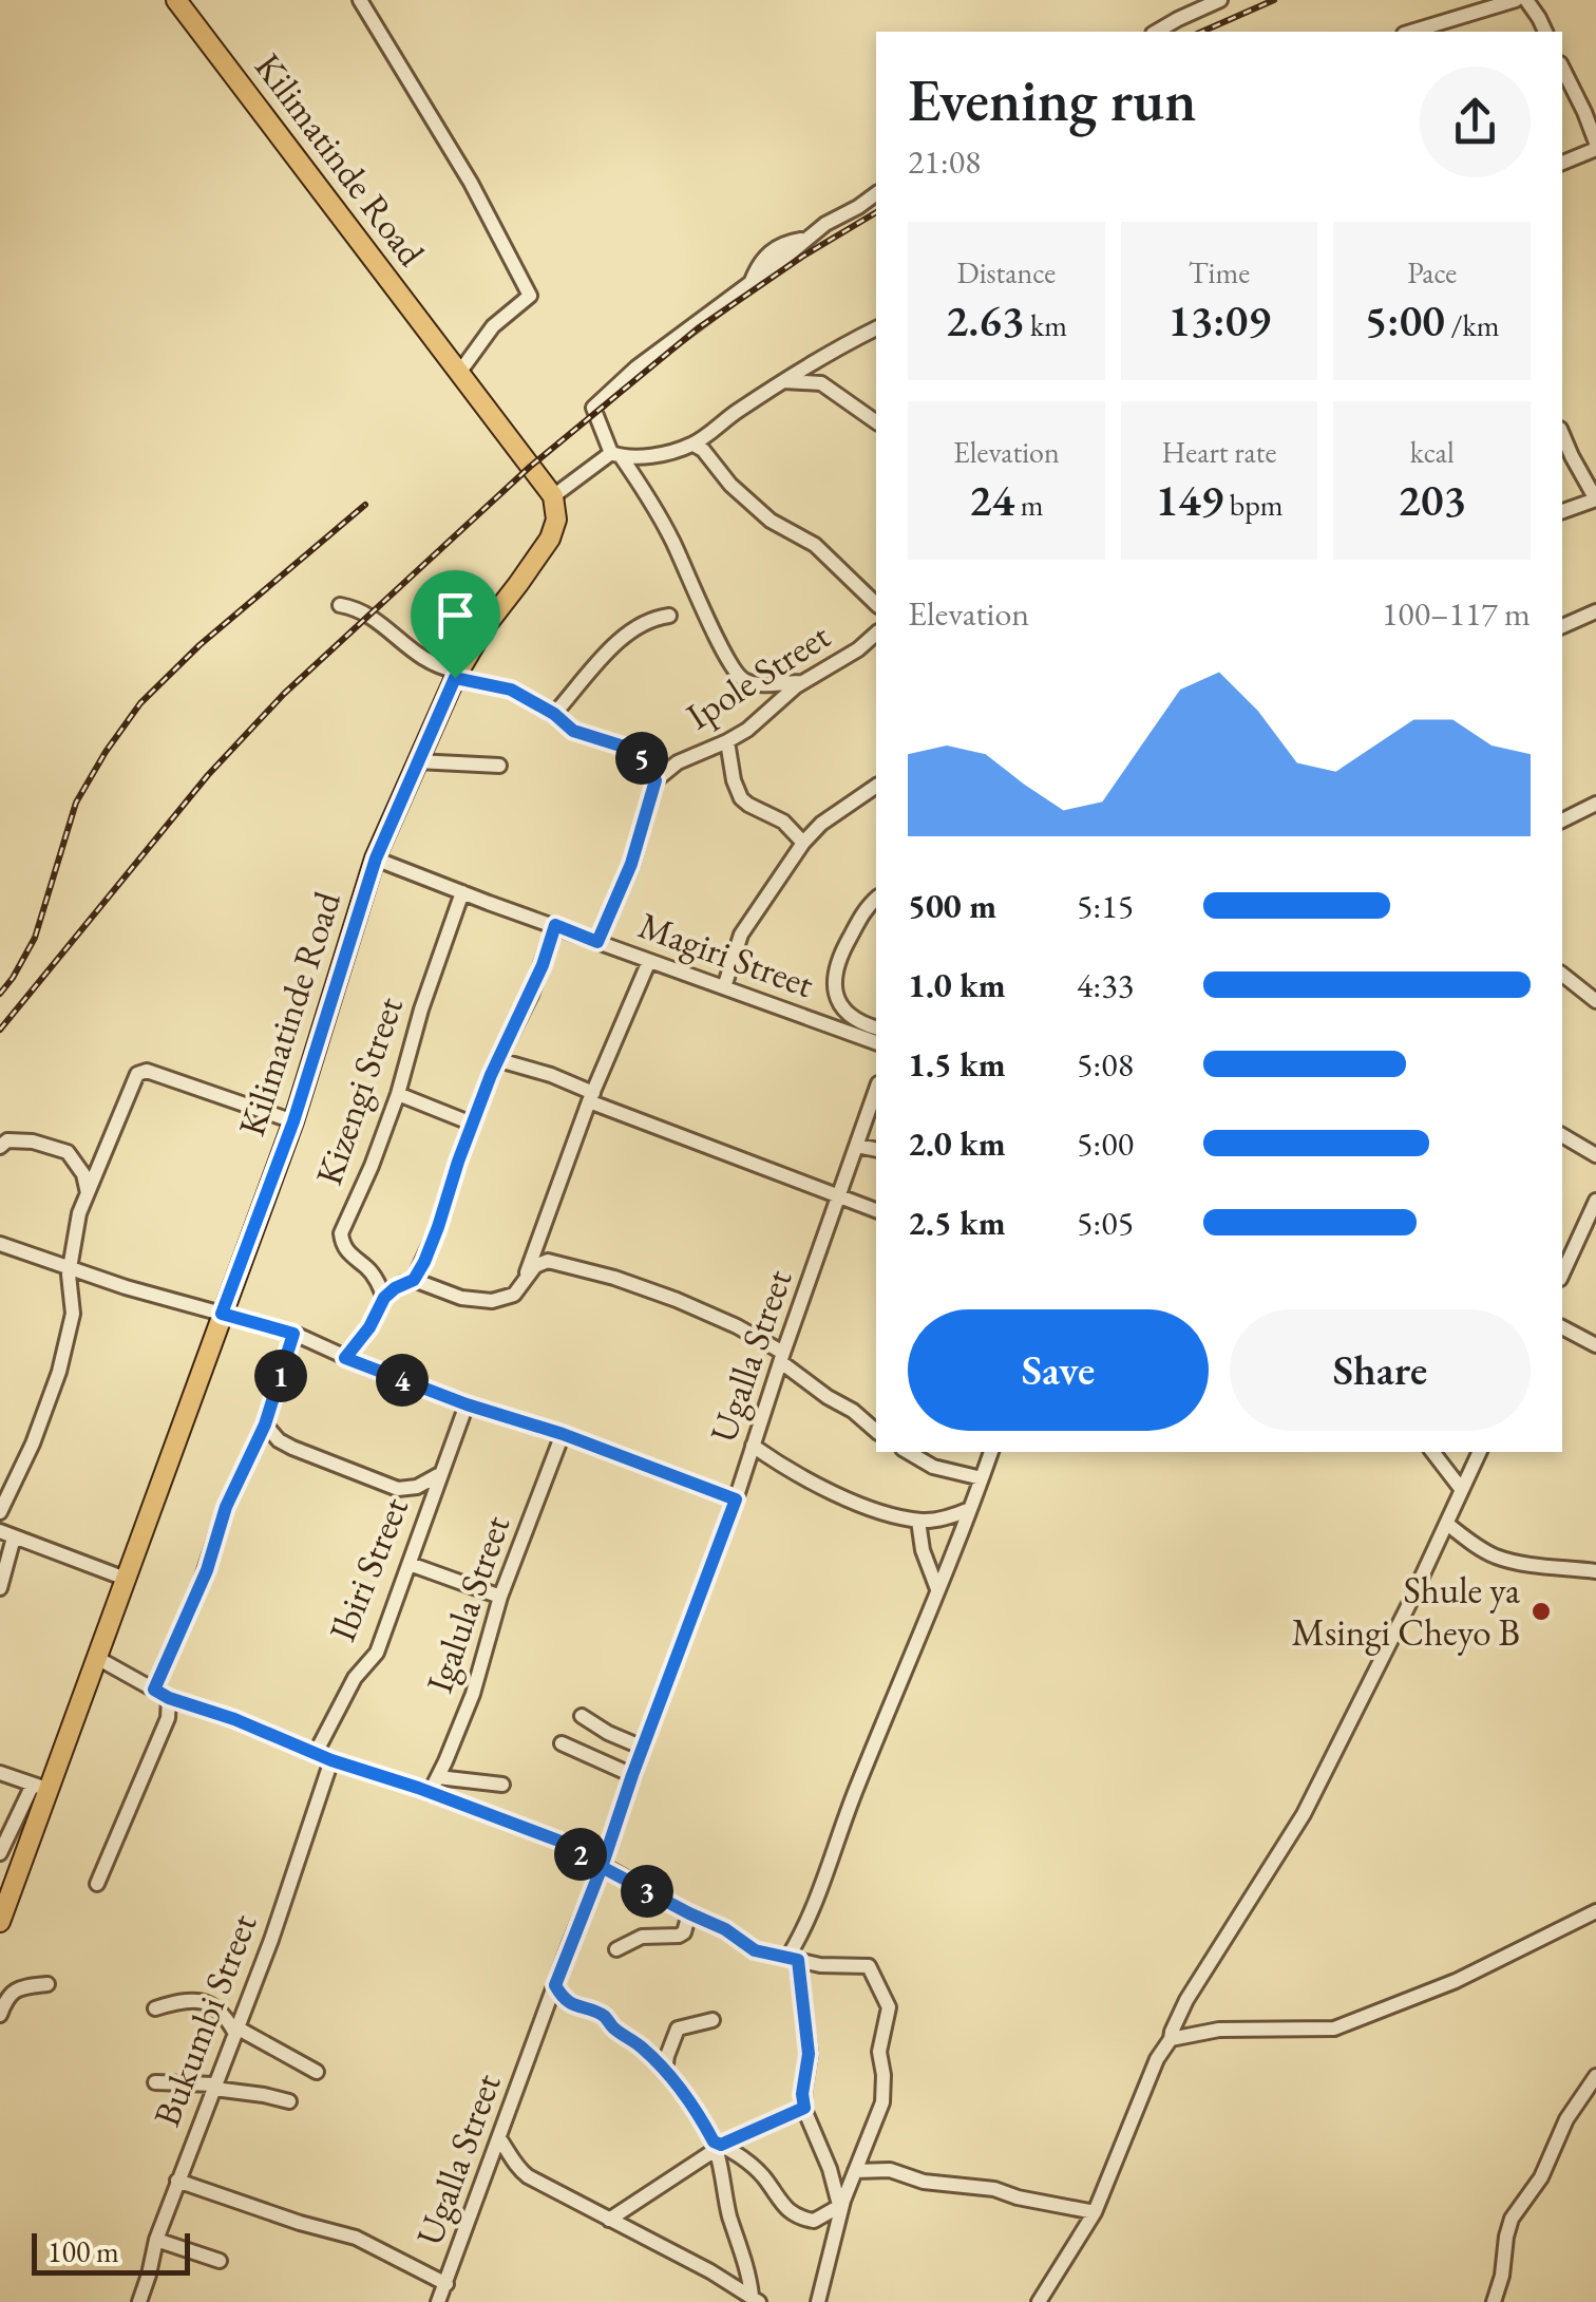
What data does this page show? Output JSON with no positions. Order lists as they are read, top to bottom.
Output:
{
  "streets": {
    "main road": ["Kilimatinde Road"],
    "street": [
      "Ipole Street",
      "Magiri Street",
      "Kizengi Street",
      "Ugalla Street",
      "Ibiri Street",
      "Igalula Street",
      "Bukumbi Street"
    ]
  },
  "crossings": [
    ["Kilimatinde Road", "Magiri Street"],
    ["Magiri Street", "Kizengi Street"]
  ],
  "places": ["Shule ya Msingi Cheyo B"],
  "scale_bar": "100 m",
  "page": {
    "heading": ["Evening run", "21:08"],
    "stats": [
      ["Distance", "2.63 km"],
      ["Time", "13:09"],
      ["Pace", "5:00 /km"],
      ["Elevation", "24 m"],
      ["Heart rate", "149 bpm"],
      ["kcal", "203"]
    ],
    "chart": ["Elevation", "100–117 m"],
    "pins": [
      "5",
      "1",
      "4",
      "2",
      "3"
    ],
    "list": [
      {
        "name": "500 m",
        "note": "5:15"
      },
      {
        "name": "1.0 km",
        "note": "4:33"
      },
      {
        "name": "1.5 km",
        "note": "5:08"
      },
      {
        "name": "2.0 km",
        "note": "5:00"
      },
      {
        "name": "2.5 km",
        "note": "5:05"
      }
    ],
    "buttons": ["Save", "Share"],
    "scale": "100 m"
  }
}
